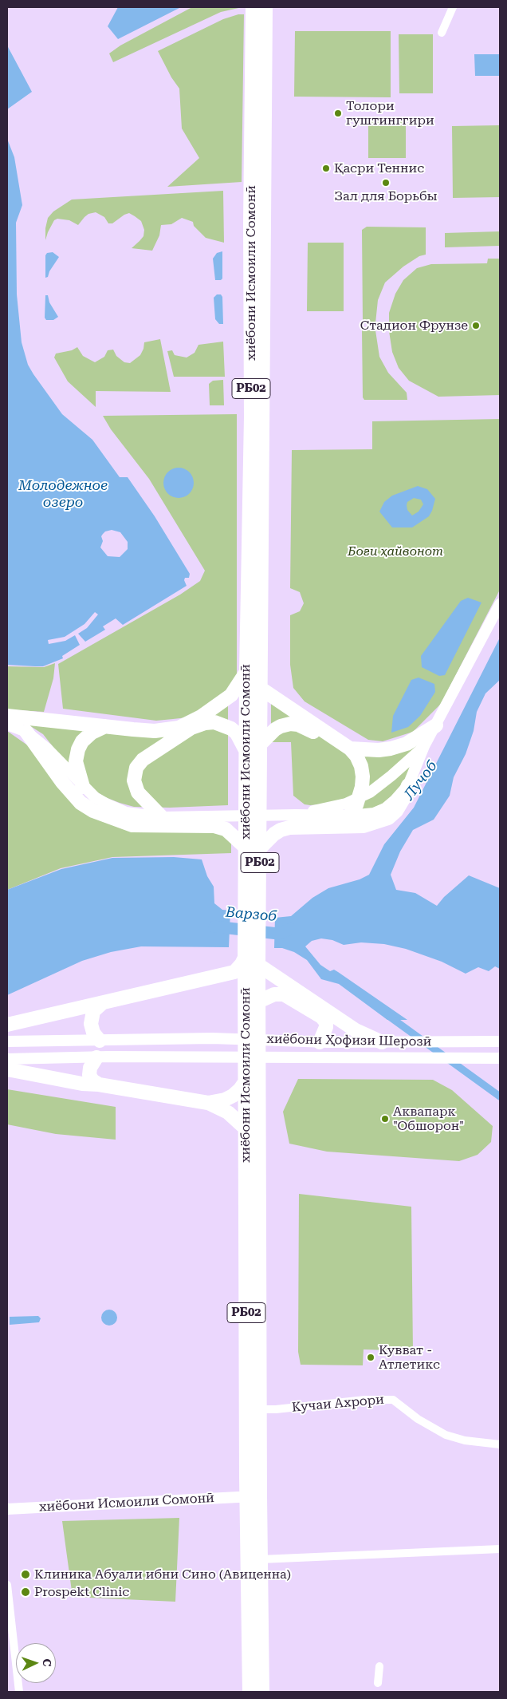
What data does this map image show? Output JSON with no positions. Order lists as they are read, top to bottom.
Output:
{
  "streets": {
    "highway": ["хиёбони Исмоили Сомонӣ", "РБ02"],
    "main road": ["хиёбони Ҳофизи Шерозӣ"],
    "street": ["Кучаи Ахрори"]
  },
  "crossings": [
    ["хиёбони Исмоили Сомонӣ", "Кучаи Ахрори"]
  ],
  "water": ["Молодежное озеро", "Лучоб", "Варзоб"],
  "parks": ["Боғи ҳайвонот"],
  "places": [
    "Толори гуштинггири",
    "Қасри Теннис",
    "Зал для Борьбы",
    "Стадион Фрунзе",
    "Аквапарк \"Обшорон\"",
    "Кувват - Атлетикс",
    "Клиника Абуали ибни Сино (Авиценна)",
    "Prospekt Clinic"
  ],
  "north": "right"
}
